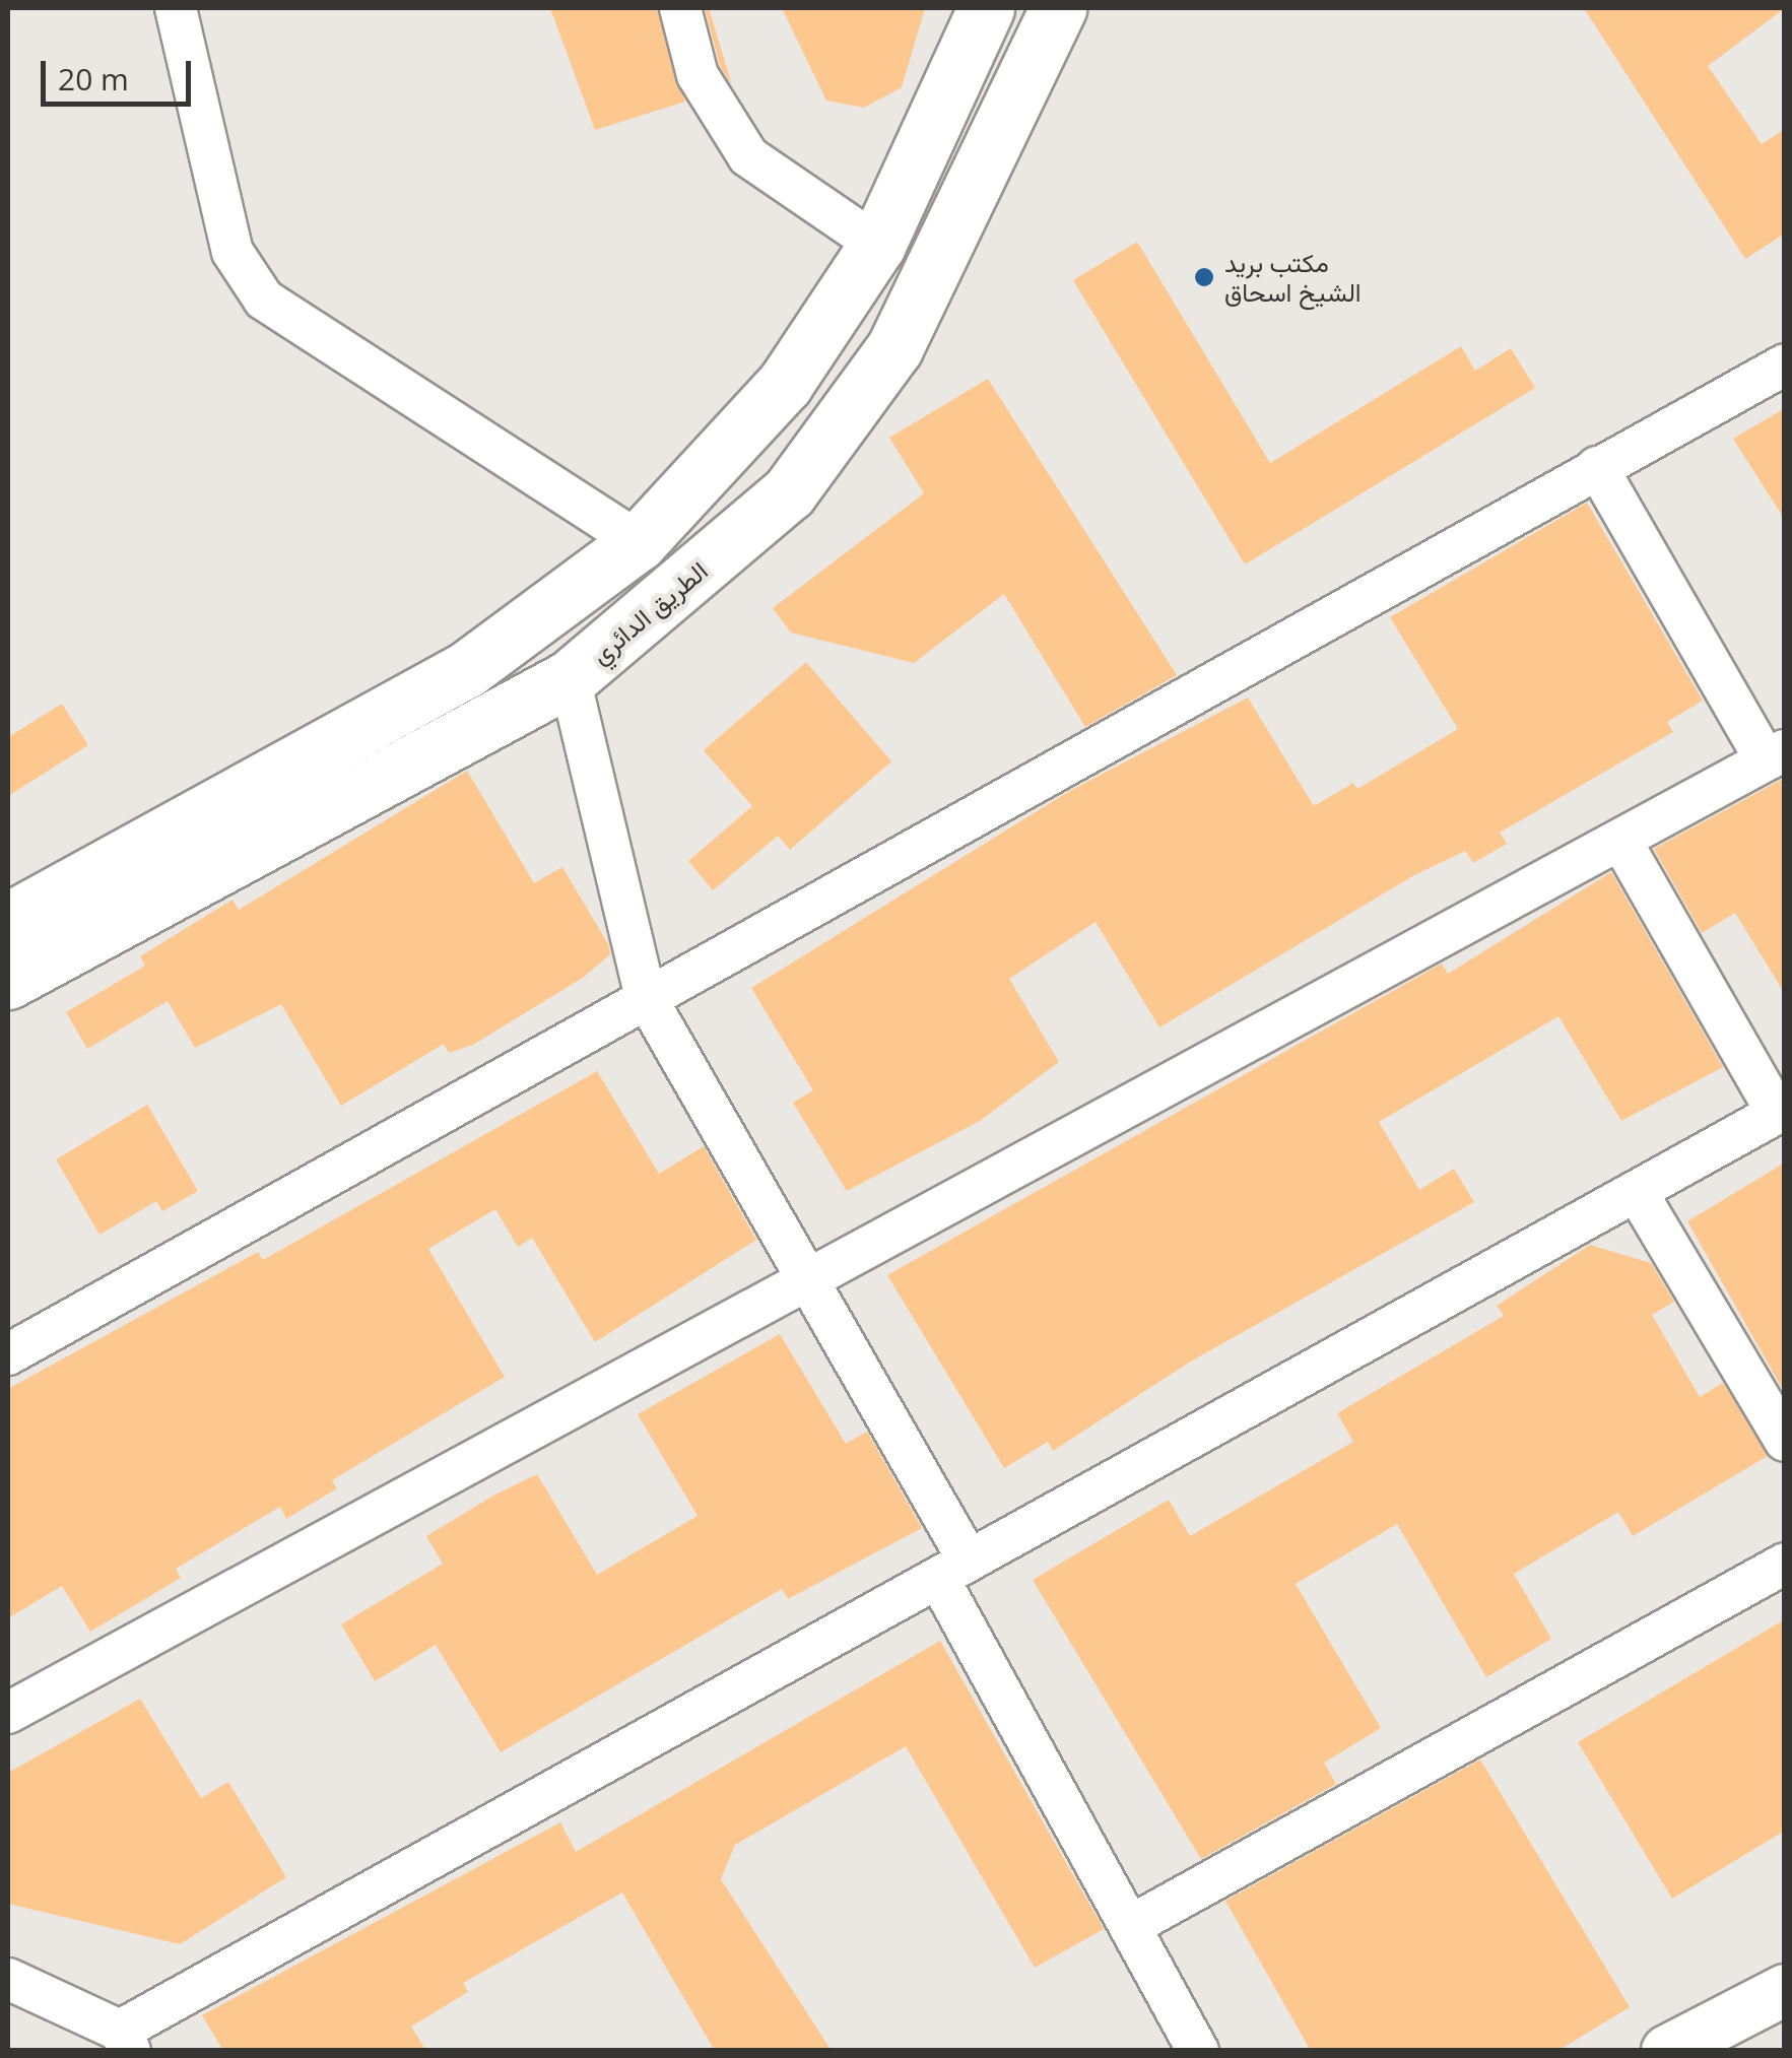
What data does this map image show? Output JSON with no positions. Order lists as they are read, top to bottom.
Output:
{
  "streets": {
    "main road": ["الطريق الدائري"]
  },
  "places": ["مكتب بريد الشيخ اسحاق"],
  "scale_bar": "20 m"
}
